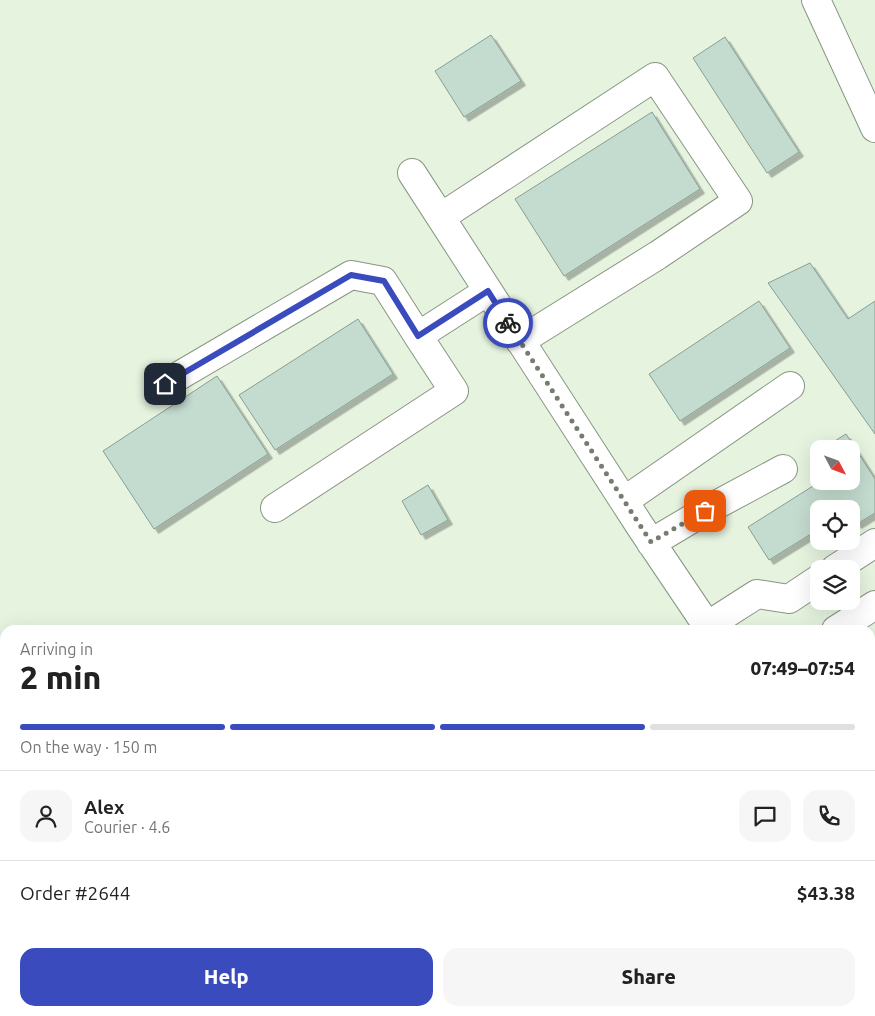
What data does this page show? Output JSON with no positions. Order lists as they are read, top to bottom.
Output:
{
  "north": "bottom right",
  "page": {
    "heading": ["2 min", "Arriving in", "07:49–07:54"],
    "panel": [
      "Alex",
      "Courier · 4.6",
      "Order #2644",
      "$43.38"
    ],
    "bar": "On the way · 150 m",
    "buttons": ["Help", "Share"]
  }
}
